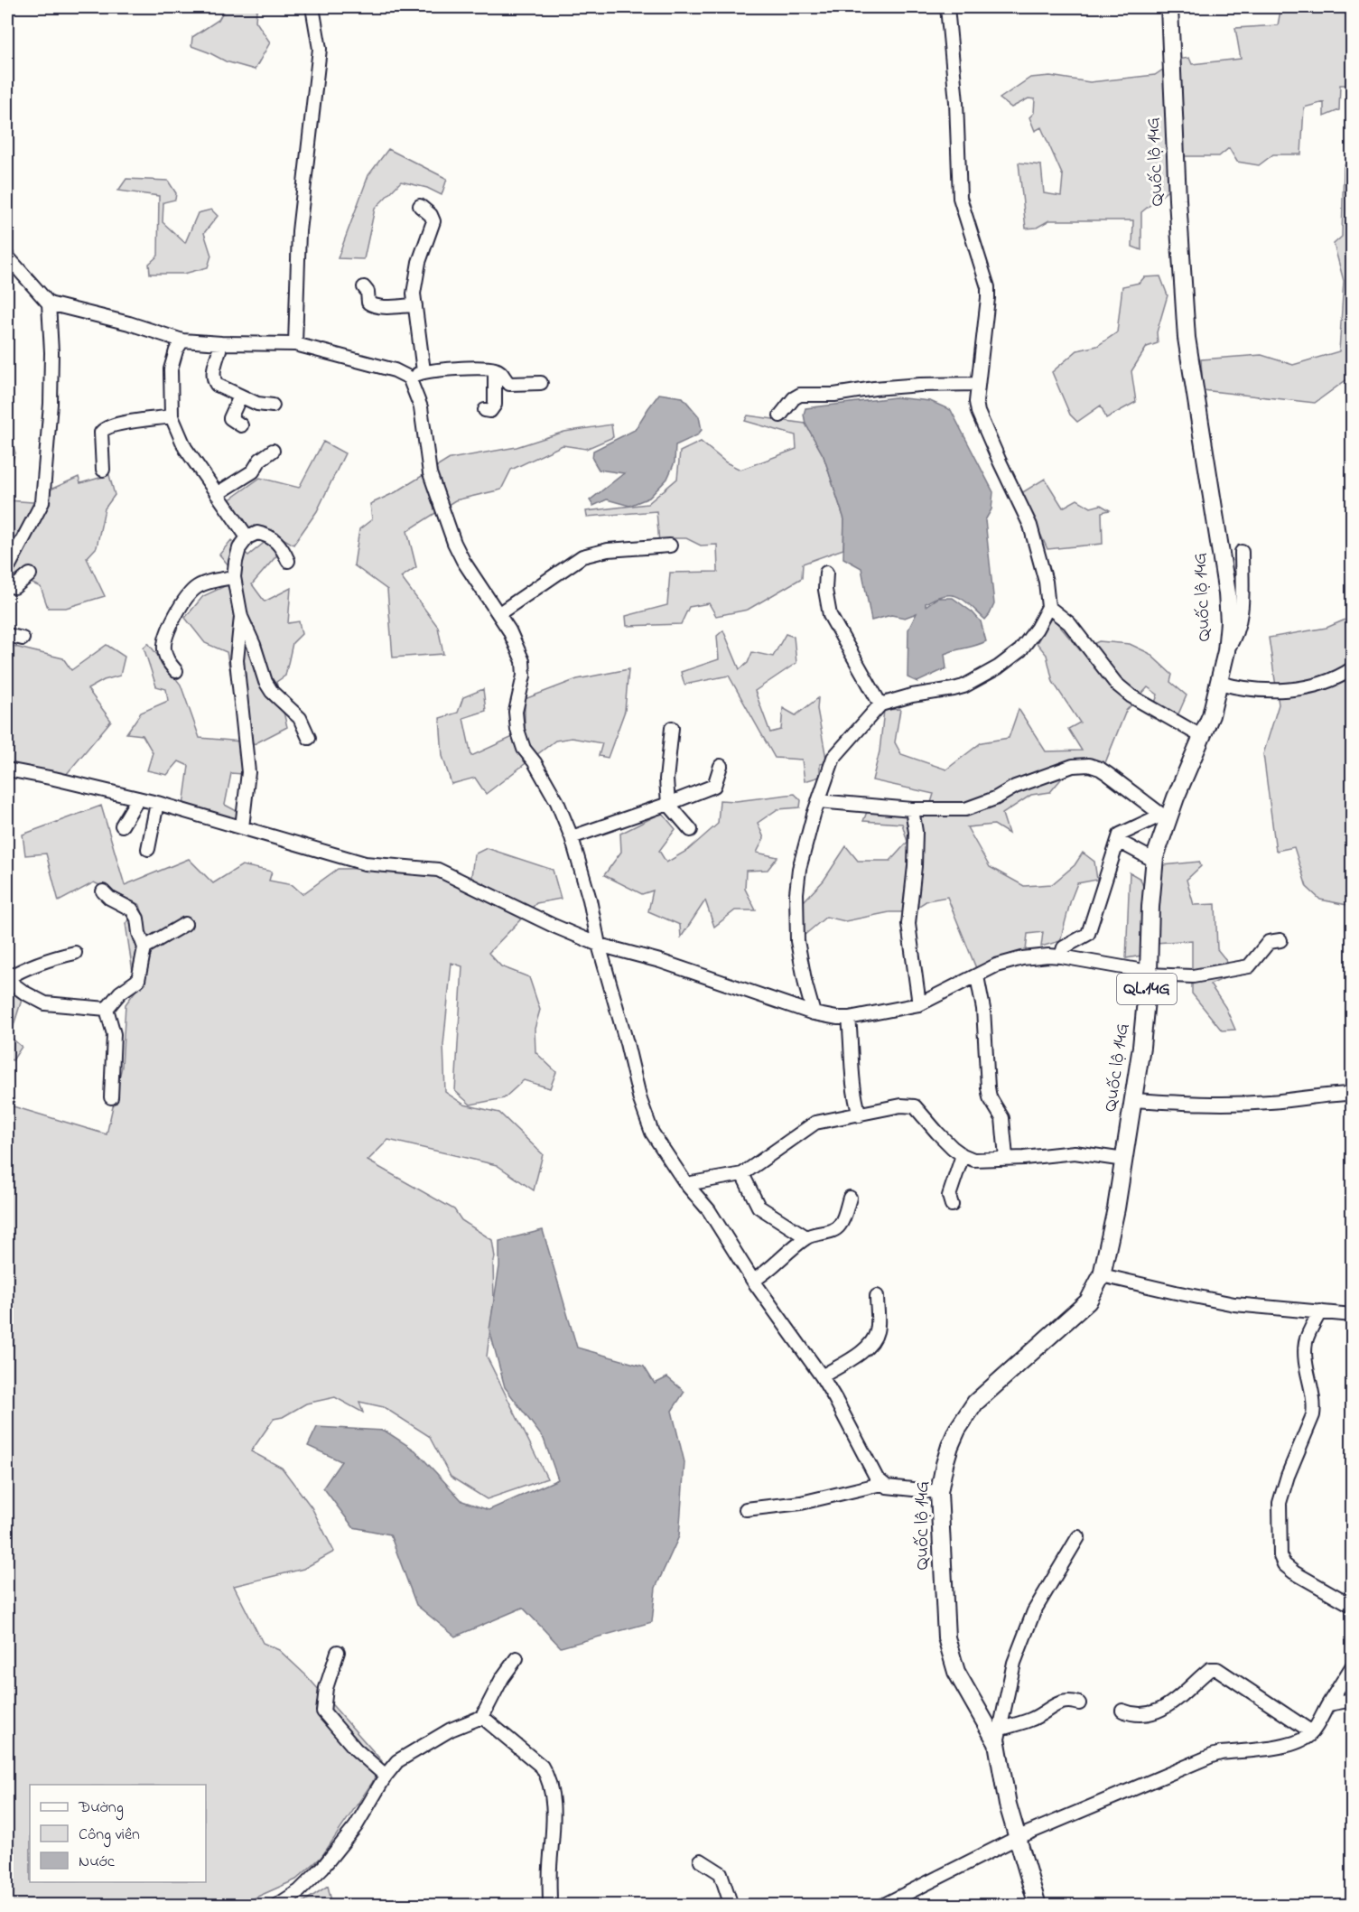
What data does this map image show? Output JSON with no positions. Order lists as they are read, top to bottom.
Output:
{
  "streets": {
    "main road": ["Quốc lộ 14G", "QL.14G"]
  },
  "legend": ["Đường", "Công viên", "Nước"]
}
